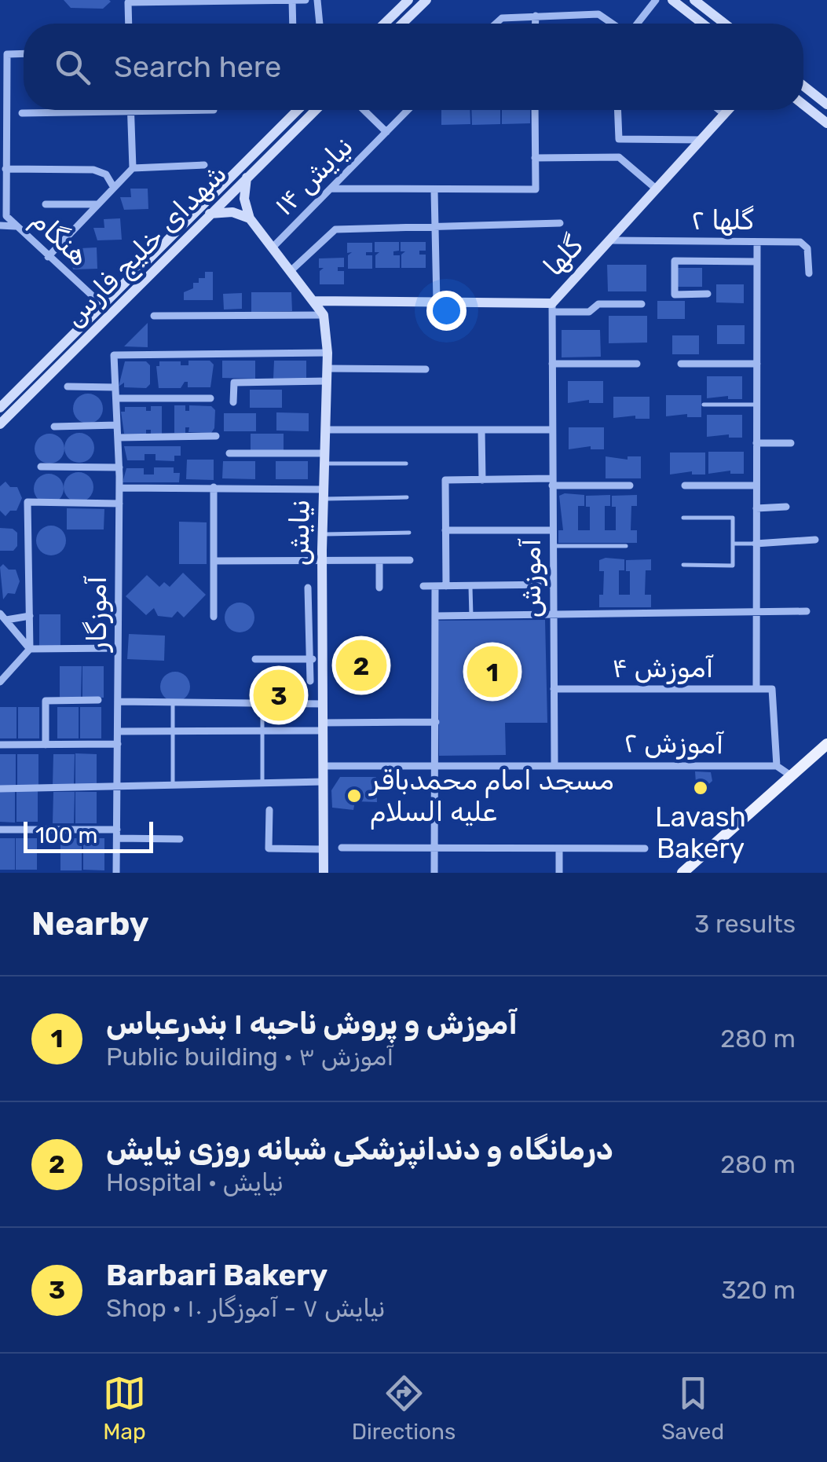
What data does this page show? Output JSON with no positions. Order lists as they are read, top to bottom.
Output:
{
  "streets": {
    "street": [
      "نیایش ۱۴",
      "گلها ۲",
      "هنگام",
      "شهدای خلیج فارس",
      "گلها",
      "نیایش",
      "آموزش",
      "آموزگار",
      "آموزش ۴",
      "آموزش ۲"
    ]
  },
  "crossings": [
    ["نیایش ۱۴", "نیایش"],
    ["گلها ۲", "گلها"],
    ["هنگام", "شهدای خلیج فارس"],
    ["گلها", "نیایش"],
    ["گلها", "آموزش"],
    ["نیایش", "آموزگار"],
    ["آموزش", "آموزش ۴"],
    ["آموزش", "آموزش ۲"],
    ["آموزش ۴", "آموزش ۲"]
  ],
  "places": ["Lavash Bakery", "مسجد امام محمدباقر علیه السلام"],
  "scale_bar": "100 m",
  "page": {
    "search": "Search here",
    "pins": ["2", "1", "3"],
    "scale": "100 m",
    "heading": ["Nearby", "3 results"],
    "list": [
      {
        "mark": "1",
        "name": "آموزش و پروش ناحیه ۱ بندرعباس",
        "note": "Public building · آموزش ۳",
        "value": "280 m"
      },
      {
        "mark": "2",
        "name": "درمانگاه و دندانپزشکی شبانه روزی نیایش",
        "note": "Hospital · نیایش",
        "value": "280 m"
      },
      {
        "mark": "3",
        "name": "Barbari Bakery",
        "note": "Shop · نیایش ۷ - آموزگار ۱۰",
        "value": "320 m"
      }
    ],
    "nav": ["Map", "Directions", "Saved"]
  }
}
